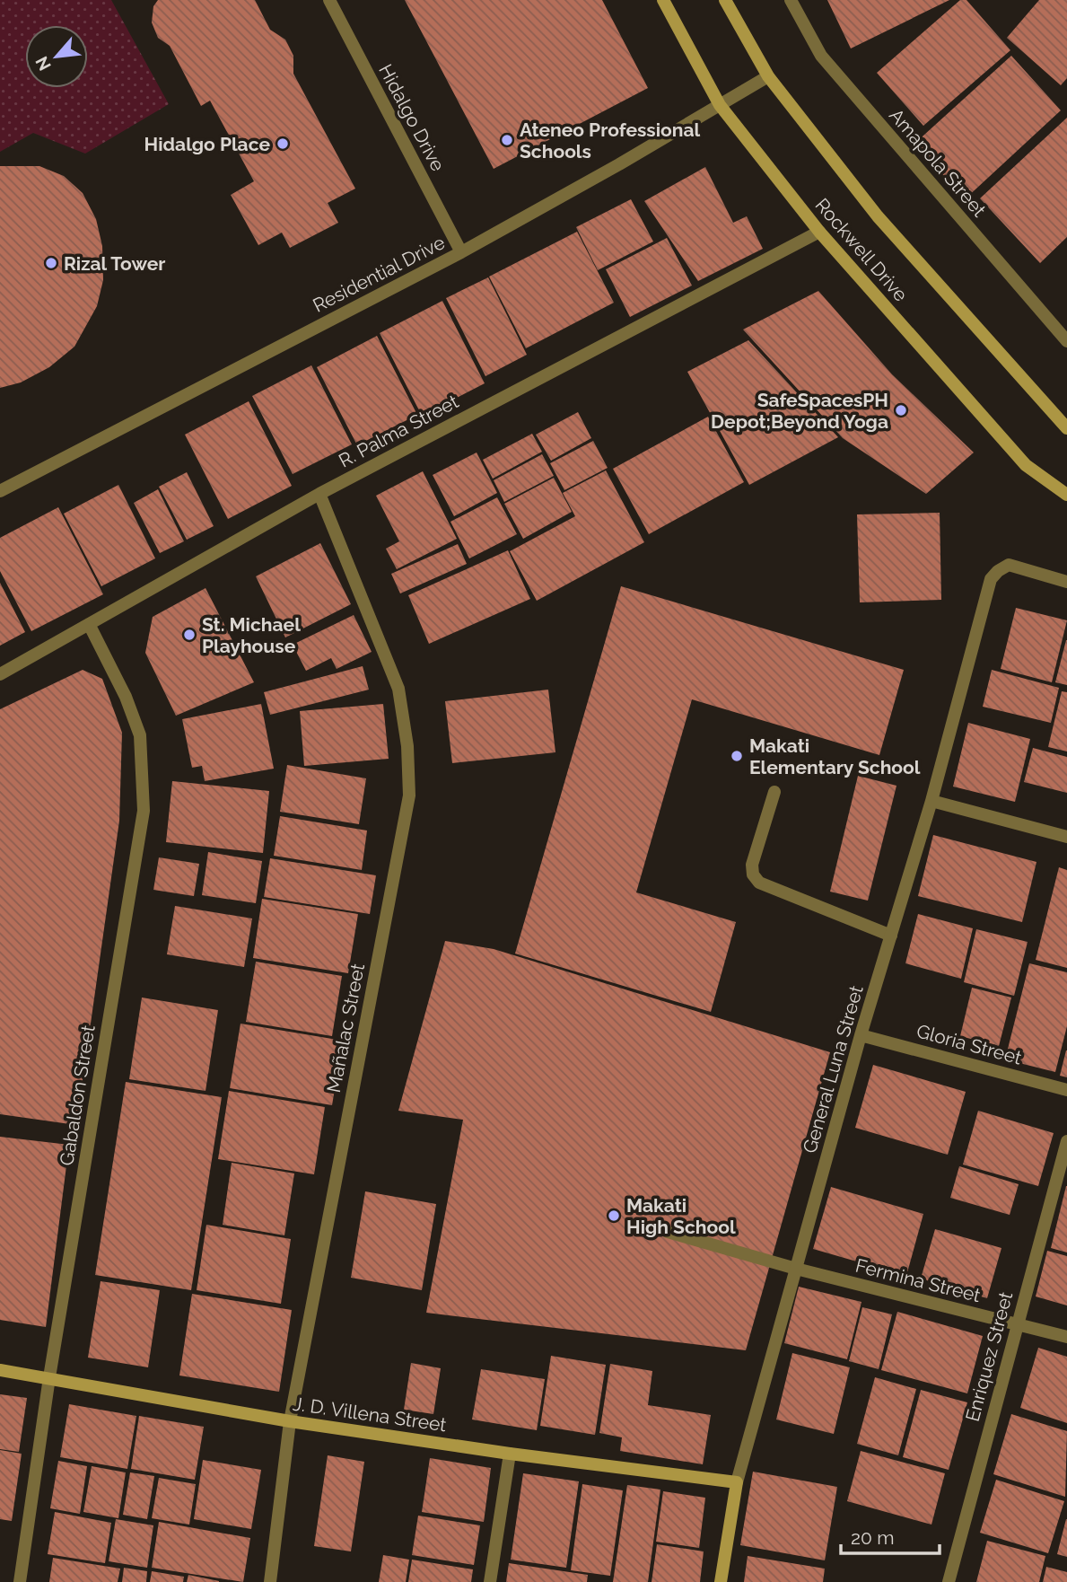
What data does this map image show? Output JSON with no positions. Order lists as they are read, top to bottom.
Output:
{
  "streets": {
    "main road": ["Rockwell Drive", "General Luna Street", "J. D. Villena Street"],
    "street": [
      "Hidalgo Drive",
      "Amapola Street",
      "Residential Drive",
      "R. Palma Street",
      "Mañalac Street",
      "Gloria Street",
      "Gabaldon Street",
      "Fermina Street",
      "Enriquez Street"
    ]
  },
  "crossings": [
    ["Hidalgo Drive", "Residential Drive"],
    ["Rockwell Drive", "Residential Drive"],
    ["Rockwell Drive", "R. Palma Street"],
    ["R. Palma Street", "Mañalac Street"],
    ["R. Palma Street", "Gabaldon Street"],
    ["Mañalac Street", "J. D. Villena Street"],
    ["Gloria Street", "General Luna Street"],
    ["General Luna Street", "Fermina Street"],
    ["General Luna Street", "J. D. Villena Street"],
    ["Gabaldon Street", "J. D. Villena Street"],
    ["Fermina Street", "Enriquez Street"]
  ],
  "places": [
    "Ateneo Professional Schools",
    "Hidalgo Place",
    "Rizal Tower",
    "SafeSpacesPH Depot;Beyond Yoga",
    "St. Michael Playhouse",
    "Makati Elementary School",
    "Makati High School"
  ],
  "scale_bar": "20 m",
  "north": "bottom left"
}
